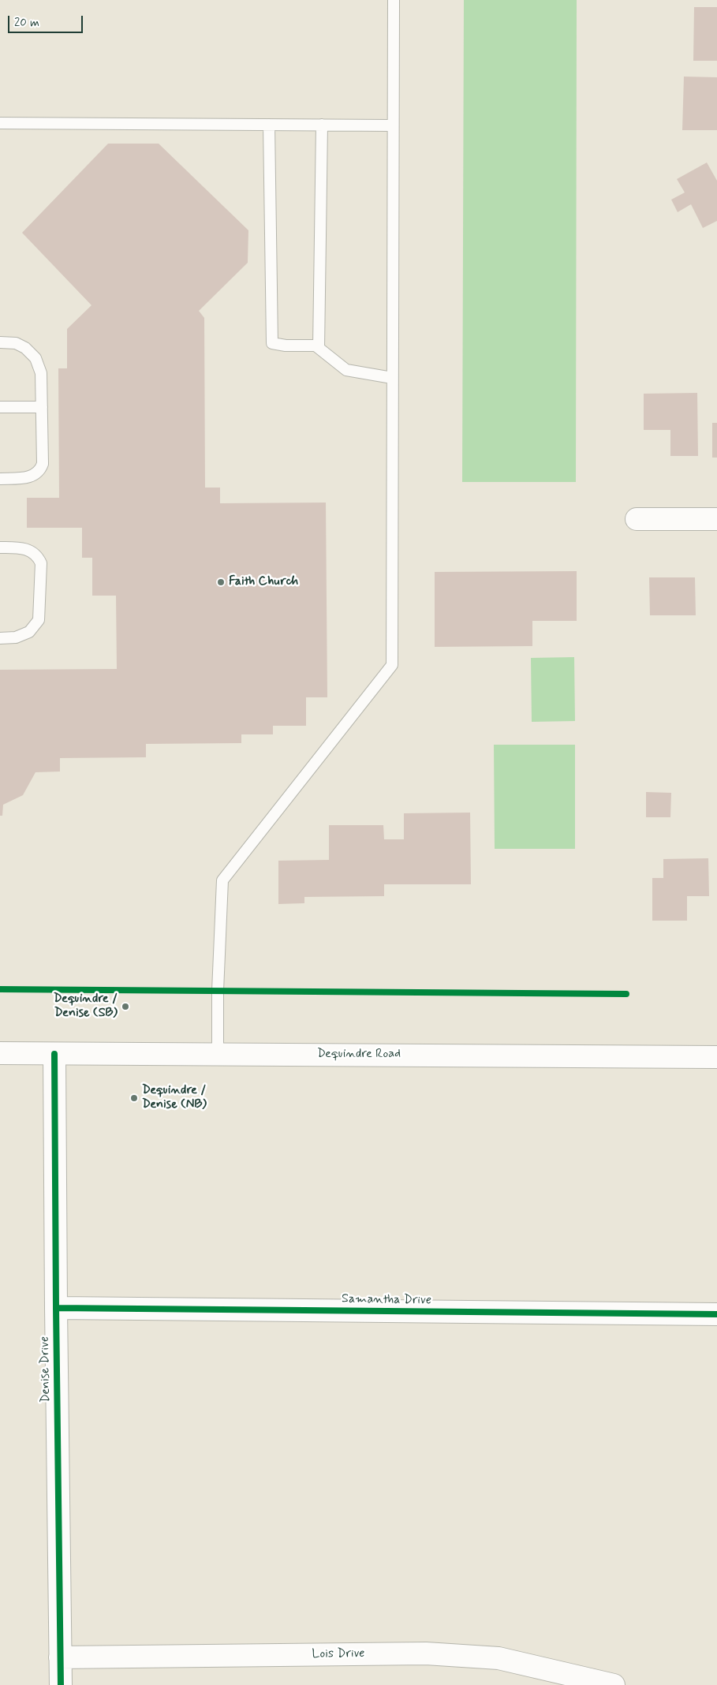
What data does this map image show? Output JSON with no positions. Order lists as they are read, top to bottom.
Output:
{
  "streets": {
    "street": [
      "Dequindre Road",
      "Samantha Drive",
      "Denise Drive",
      "Lois Drive"
    ]
  },
  "crossings": [
    ["Dequindre Road", "Denise Drive"],
    ["Samantha Drive", "Denise Drive"],
    ["Denise Drive", "Lois Drive"]
  ],
  "places": ["Faith Church", "Dequindre / Denise (SB)", "Dequindre / Denise (NB)"],
  "scale_bar": "20 m"
}
